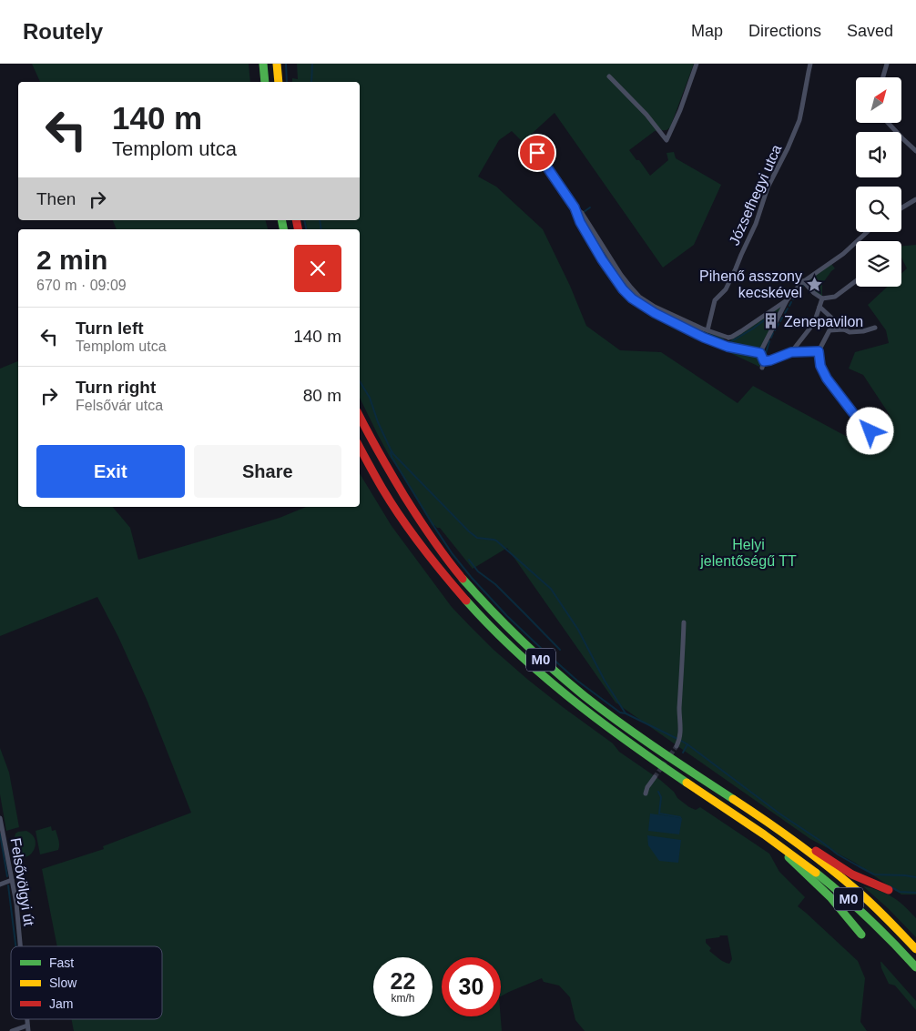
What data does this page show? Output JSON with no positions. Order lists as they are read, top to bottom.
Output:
{
  "streets": {
    "highway": ["M0"],
    "street": ["Józsefhegyi utca", "Felsővölgyi út"]
  },
  "parks": ["Helyi jelentőségű TT"],
  "places": {
    "place": ["Pihenő asszony kecskével"],
    "building": ["Zenepavilon"]
  },
  "legend": ["Fast", "Slow", "Jam"],
  "north": "top right",
  "page": {
    "header": "Routely",
    "nav": ["Map", "Directions", "Saved"],
    "turn": ["140 m", "Templom utca"],
    "then": "Then",
    "heading": ["2 min", "670 m · 09:09"],
    "list": [
      {
        "name": "Turn left",
        "note": "Templom utca",
        "value": "140 m"
      },
      {
        "name": "Turn right",
        "note": "Felsővár utca",
        "value": "80 m"
      }
    ],
    "buttons": ["Exit", "Share"],
    "speed": "22 km/h",
    "limit": "30"
  }
}
